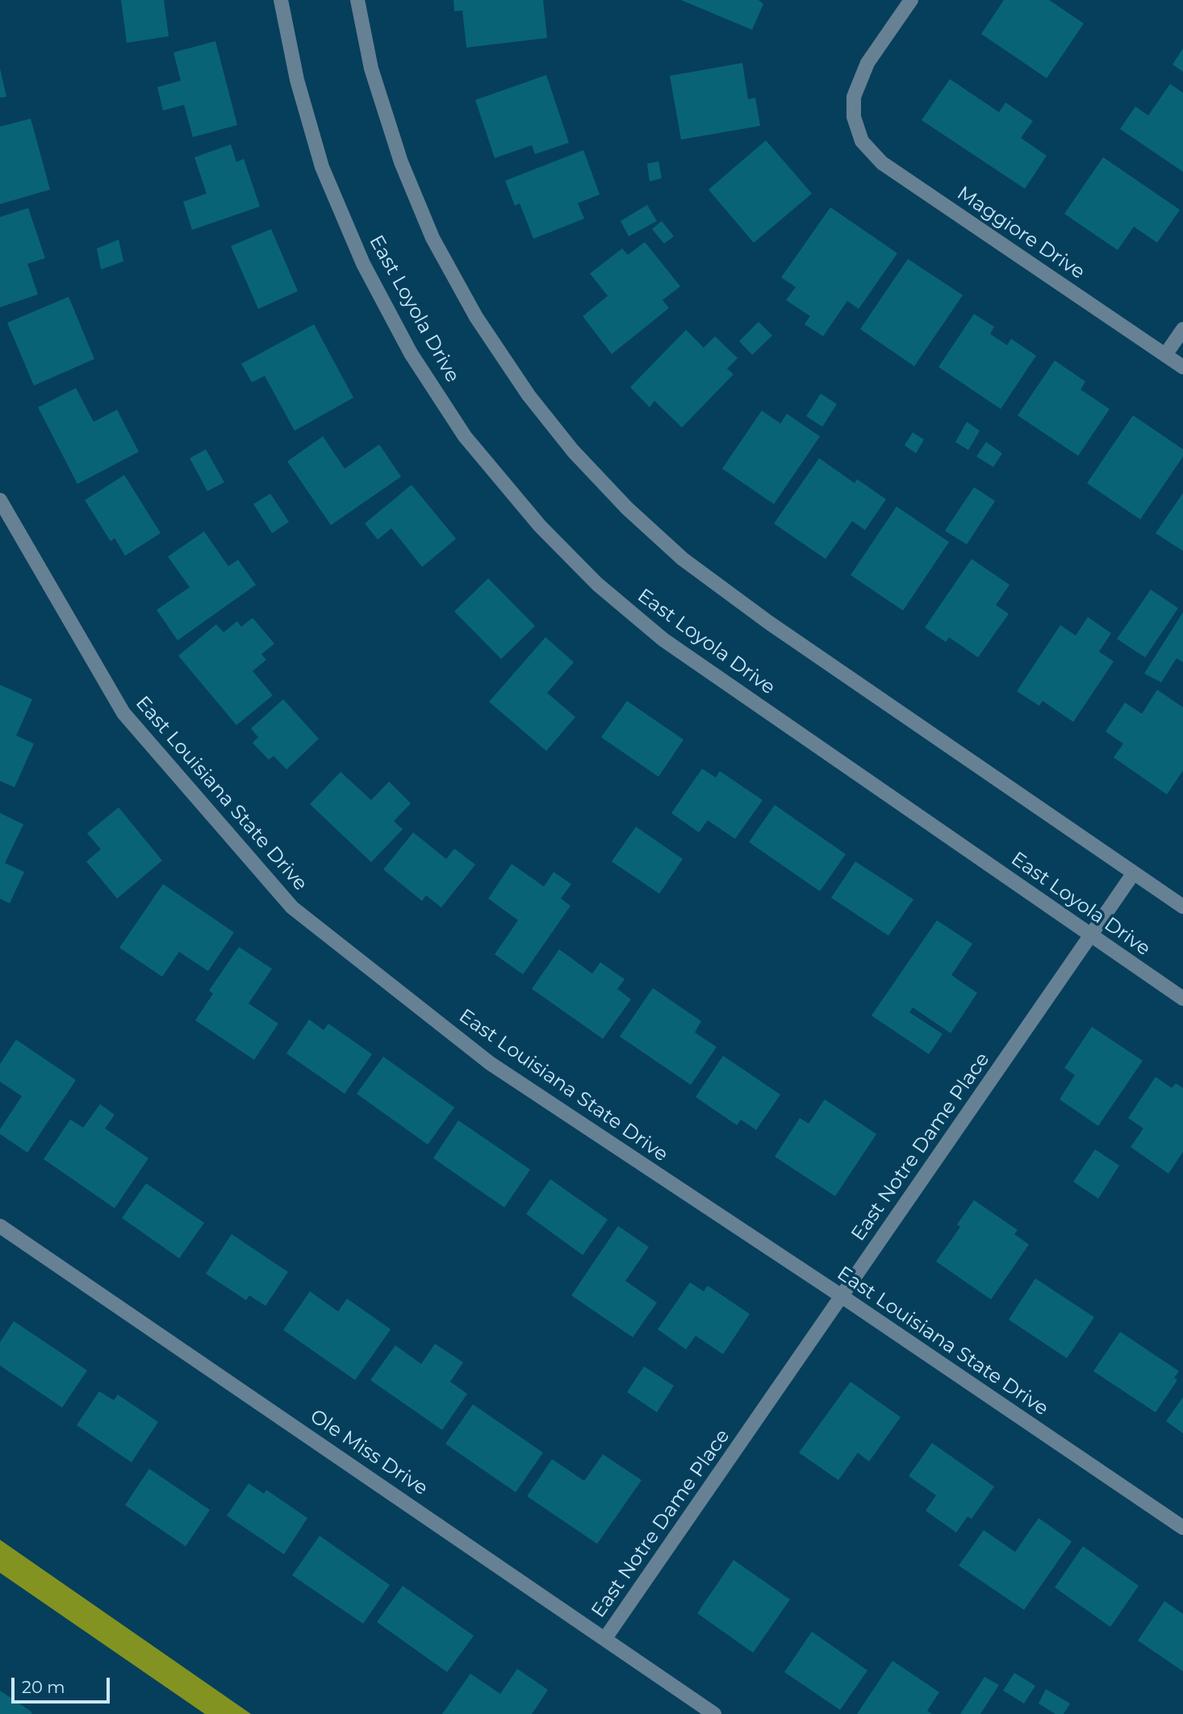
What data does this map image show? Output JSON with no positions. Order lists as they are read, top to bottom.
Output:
{
  "streets": {
    "street": [
      "Maggiore Drive",
      "East Loyola Drive",
      "East Louisiana State Drive",
      "East Notre Dame Place",
      "Ole Miss Drive"
    ]
  },
  "crossings": [
    ["East Loyola Drive", "East Notre Dame Place"],
    ["East Louisiana State Drive", "East Notre Dame Place"],
    ["East Notre Dame Place", "Ole Miss Drive"]
  ],
  "scale_bar": "20 m"
}
